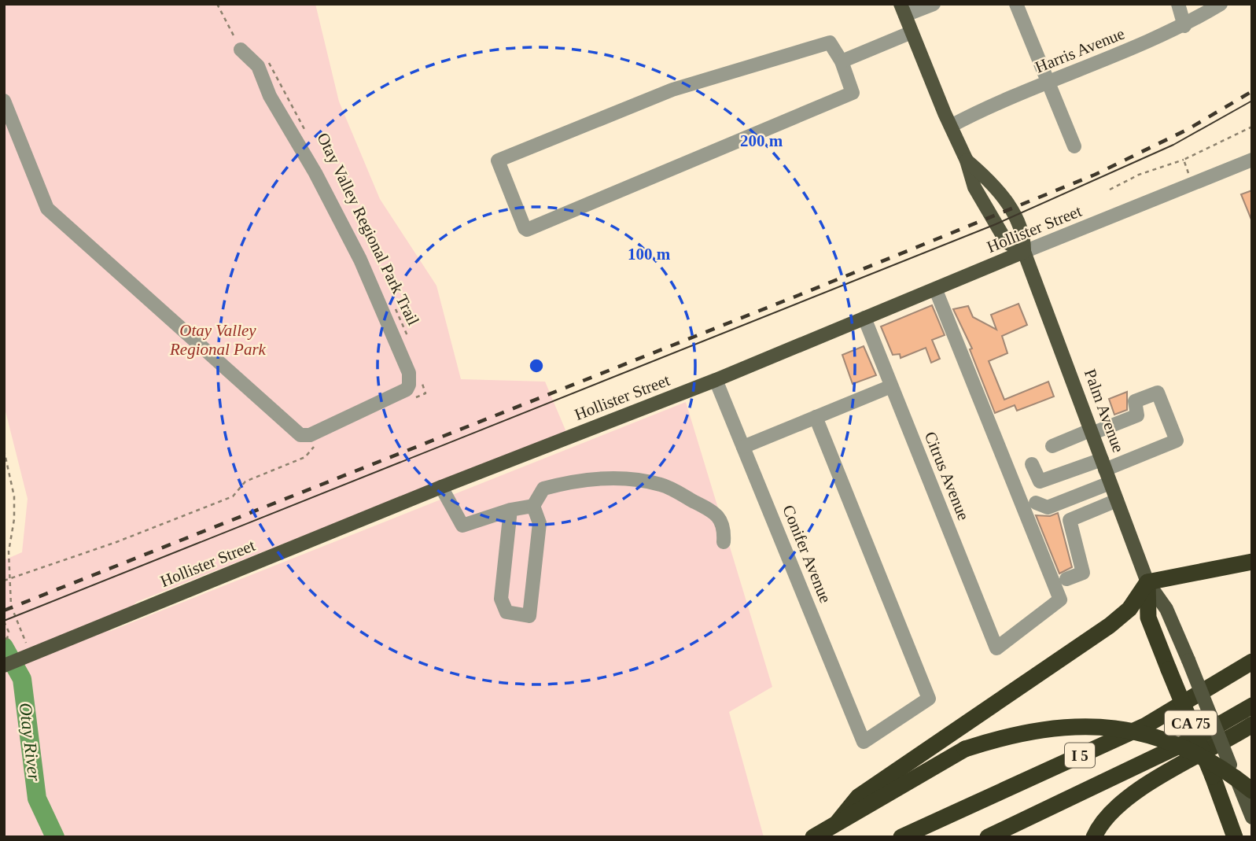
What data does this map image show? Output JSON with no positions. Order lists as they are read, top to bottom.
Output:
{
  "streets": {
    "highway": ["Palm Avenue", "CA 75", "I 5"],
    "main road": ["Hollister Street"],
    "street": ["Harris Avenue", "Citrus Avenue", "Conifer Avenue"],
    "path": ["Otay Valley Regional Park Trail"]
  },
  "crossings": [
    ["Harris Avenue", "Palm Avenue"],
    ["Hollister Street", "Palm Avenue"],
    ["Hollister Street", "Citrus Avenue"],
    ["Hollister Street", "Conifer Avenue"]
  ],
  "water": ["Otay River"],
  "parks": ["Otay Valley Regional Park"],
  "rings": ["200 m", "100 m"]
}
